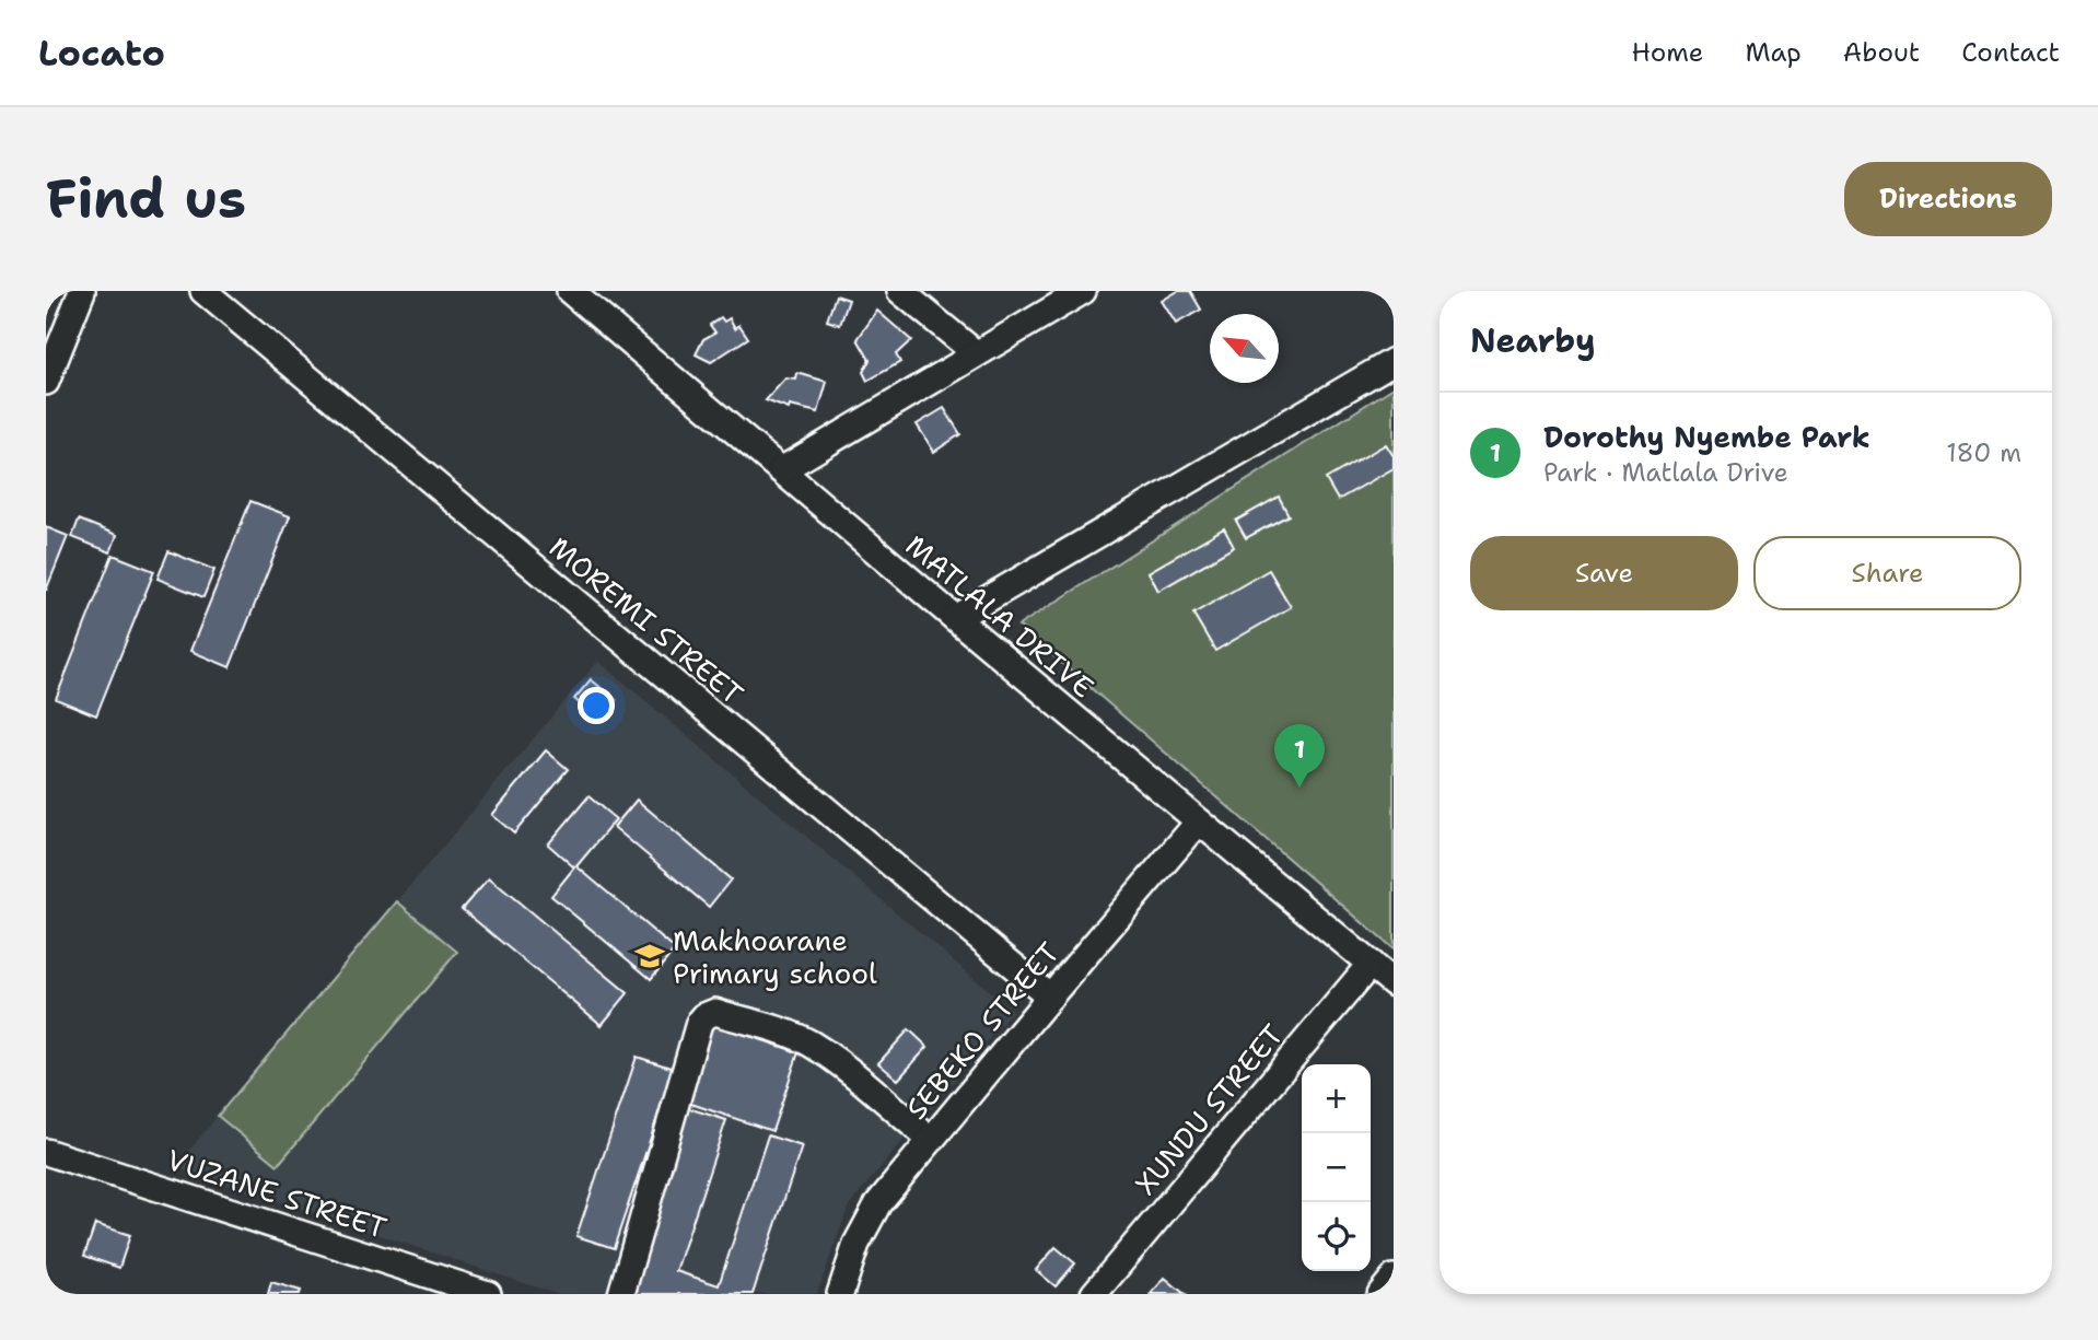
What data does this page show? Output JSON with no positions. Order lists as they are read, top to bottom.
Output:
{
  "streets": {
    "street": [
      "MATLALA DRIVE",
      "MOREMI STREET",
      "SEBEKO STREET",
      "XUNDU STREET",
      "VUZANE STREET"
    ]
  },
  "crossings": [
    ["MATLALA DRIVE", "SEBEKO STREET"],
    ["MATLALA DRIVE", "XUNDU STREET"],
    ["MOREMI STREET", "SEBEKO STREET"]
  ],
  "places": {
    "school or university": ["Makhoarane Primary school"]
  },
  "north": "top left",
  "page": {
    "header": "Locato",
    "nav": [
      "Home",
      "Map",
      "About",
      "Contact"
    ],
    "buttons": [
      "Directions",
      ["Save", "Share"]
    ],
    "title": "Find us",
    "heading": "Nearby",
    "list": [
      {
        "mark": "1",
        "name": "Dorothy Nyembe Park",
        "note": "Park · Matlala Drive",
        "value": "180 m"
      }
    ],
    "pins": "1",
    "map_buttons": ["+", "−"]
  }
}
